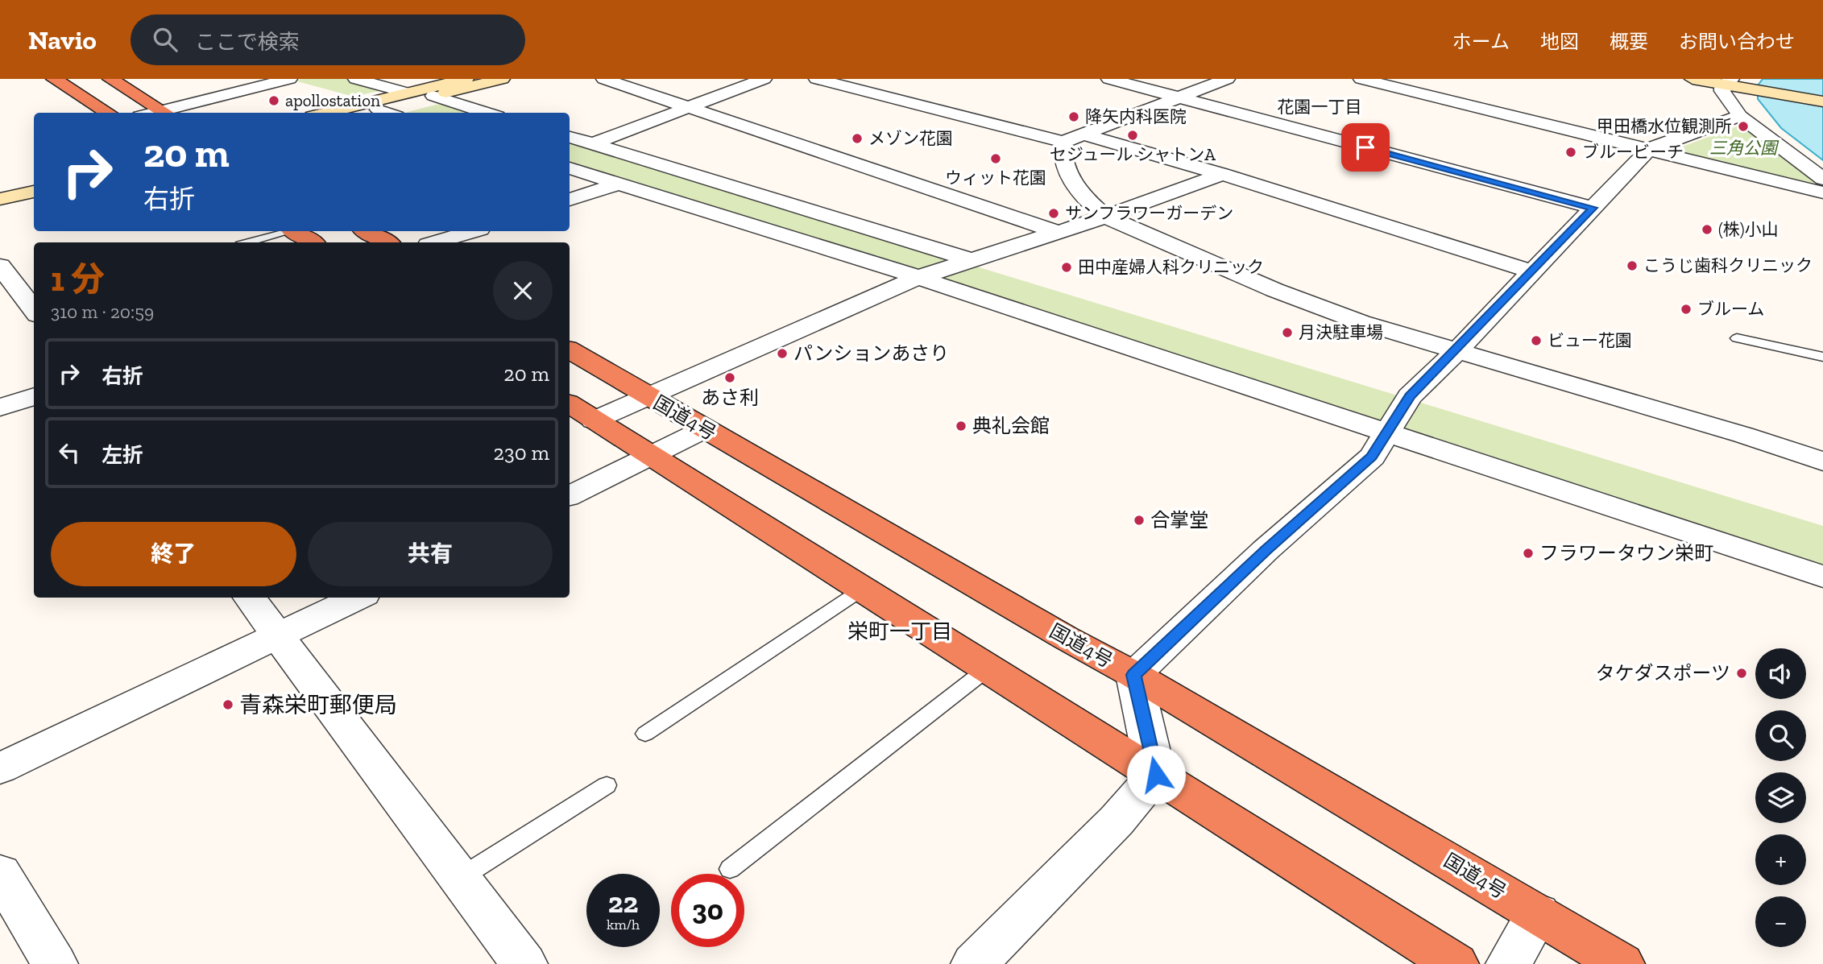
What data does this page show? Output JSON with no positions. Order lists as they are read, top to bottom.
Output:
{
  "streets": {
    "highway": ["国道4号"]
  },
  "districts": ["花園一丁目", "栄町一丁目"],
  "parks": ["三角公園"],
  "places": [
    "apollostation",
    "降矢内科医院",
    "甲田橋水位観測所",
    "セジュール シャトンA",
    "メゾン花園",
    "ブルービーチ",
    "ウィット花園",
    "サンフラワーガーデン",
    "(株)小山",
    "こうじ歯科クリニック",
    "田中産婦人科クリニック",
    "ブルーム",
    "月決駐車場",
    "ビュー花園",
    "パンションあさり",
    "あさ利",
    "典礼会館",
    "合掌堂",
    "フラワータウン栄町",
    "タケダスポーツ",
    "青森栄町郵便局"
  ],
  "page": {
    "header": "Navio",
    "search": "ここで検索",
    "nav": [
      "ホーム",
      "地図",
      "概要",
      "お問い合わせ"
    ],
    "turn": ["20 m", "右折"],
    "heading": ["1 分", "310 m · 20:59"],
    "list": [
      {
        "name": "右折",
        "value": "20 m"
      },
      {
        "name": "左折",
        "value": "230 m"
      }
    ],
    "buttons": ["終了", "共有"],
    "map_buttons": ["+", "−"],
    "speed": "22 km/h",
    "limit": "30"
  }
}
